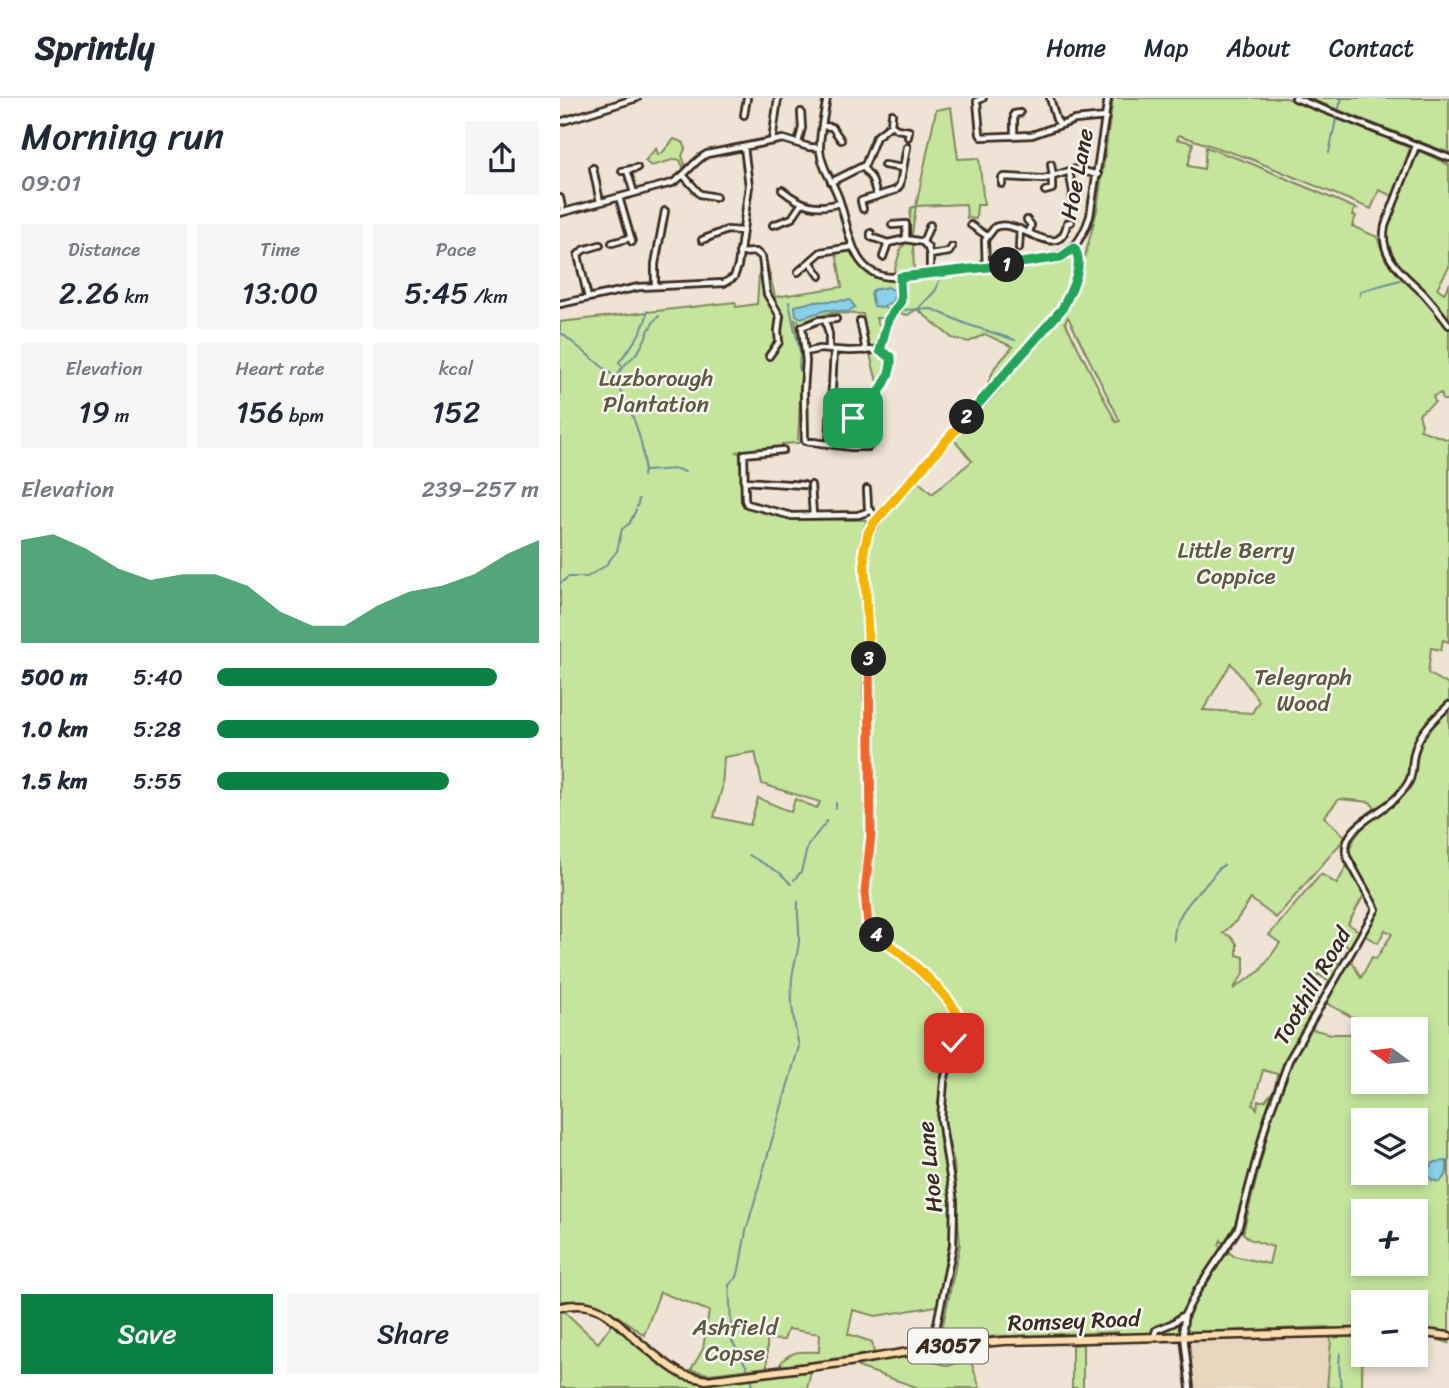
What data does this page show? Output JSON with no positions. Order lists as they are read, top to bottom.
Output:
{
  "streets": {
    "main road": ["Romsey Road", "A3057"],
    "street": ["Hoe Lane", "Toothill Road"]
  },
  "crossings": [
    ["Hoe Lane", "Romsey Road"],
    ["Toothill Road", "Romsey Road"]
  ],
  "parks": [
    "Luzborough Plantation",
    "Little Berry Coppice",
    "Telegraph Wood",
    "Ashfield Copse"
  ],
  "north": "left",
  "page": {
    "header": "Sprintly",
    "nav": [
      "Home",
      "Map",
      "About",
      "Contact"
    ],
    "heading": ["Morning run", "09:01"],
    "stats": [
      ["Distance", "2.26 km"],
      ["Time", "13:00"],
      ["Pace", "5:45 /km"],
      ["Elevation", "19 m"],
      ["Heart rate", "156 bpm"],
      ["kcal", "152"]
    ],
    "pins": [
      "1",
      "2",
      "3",
      "4"
    ],
    "chart": ["Elevation", "239–257 m"],
    "list": [
      {
        "name": "500 m",
        "note": "5:40"
      },
      {
        "name": "1.0 km",
        "note": "5:28"
      },
      {
        "name": "1.5 km",
        "note": "5:55"
      }
    ],
    "map_buttons": ["+", "−"],
    "buttons": ["Save", "Share"]
  }
}
